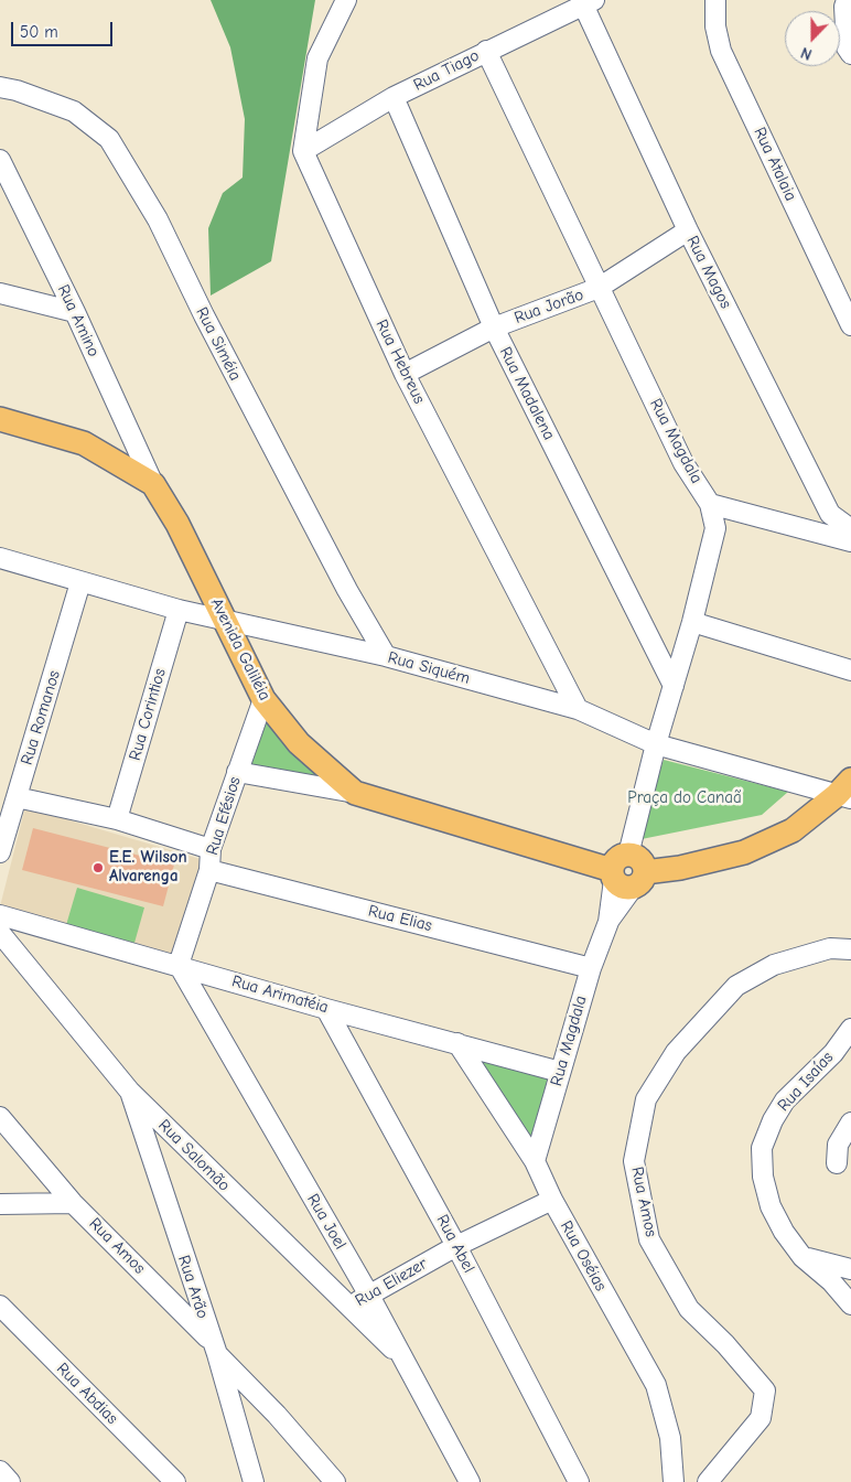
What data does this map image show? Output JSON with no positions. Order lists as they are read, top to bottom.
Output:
{
  "streets": {
    "main road": ["Avenida Galiléia"],
    "street": [
      "Rua Tiago",
      "Rua Atalaia",
      "Rua Magos",
      "Rua Jorão",
      "Rua Amino",
      "Rua Siméia",
      "Rua Hebreus",
      "Rua Madalena",
      "Rua Magdala",
      "Rua Siquém",
      "Rua Corintios",
      "Rua Romanos",
      "Rua Efésios",
      "Rua Elias",
      "Rua Arimatéia",
      "Rua Isaías",
      "Rua Salomão",
      "Rua Amos",
      "Rua Joel",
      "Rua Abel",
      "Rua Oséias",
      "Rua Eliezer",
      "Rua Arão",
      "Rua Abdias"
    ]
  },
  "crossings": [
    ["Rua Tiago", "Rua Magos"],
    ["Rua Tiago", "Rua Hebreus"],
    ["Rua Tiago", "Rua Madalena"],
    ["Rua Tiago", "Rua Magdala"],
    ["Rua Magos", "Rua Jorão"],
    ["Rua Jorão", "Rua Hebreus"],
    ["Rua Jorão", "Rua Madalena"],
    ["Rua Jorão", "Rua Magdala"],
    ["Rua Amino", "Avenida Galiléia"],
    ["Rua Siméia", "Rua Siquém"],
    ["Rua Hebreus", "Rua Siquém"],
    ["Rua Madalena", "Rua Magdala"],
    ["Rua Magdala", "Avenida Galiléia"],
    ["Rua Magdala", "Rua Siquém"],
    ["Rua Magdala", "Rua Elias"],
    ["Rua Magdala", "Rua Arimatéia"],
    ["Rua Magdala", "Rua Oséias"],
    ["Avenida Galiléia", "Rua Siquém"],
    ["Avenida Galiléia", "Rua Efésios"],
    ["Rua Siquém", "Rua Corintios"],
    ["Rua Siquém", "Rua Romanos"],
    ["Rua Efésios", "Rua Elias"],
    ["Rua Efésios", "Rua Arimatéia"],
    ["Rua Efésios", "Rua Joel"],
    ["Rua Arimatéia", "Rua Joel"],
    ["Rua Arimatéia", "Rua Abel"],
    ["Rua Arimatéia", "Rua Oséias"],
    ["Rua Salomão", "Rua Joel"],
    ["Rua Salomão", "Rua Eliezer"],
    ["Rua Salomão", "Rua Arão"],
    ["Rua Amos", "Rua Arão"],
    ["Rua Joel", "Rua Eliezer"],
    ["Rua Abel", "Rua Eliezer"],
    ["Rua Oséias", "Rua Eliezer"]
  ],
  "parks": ["Praça do Canaã"],
  "places": ["E.E. Wilson Alvarenga"],
  "scale_bar": "50 m",
  "north": "bottom"
}
